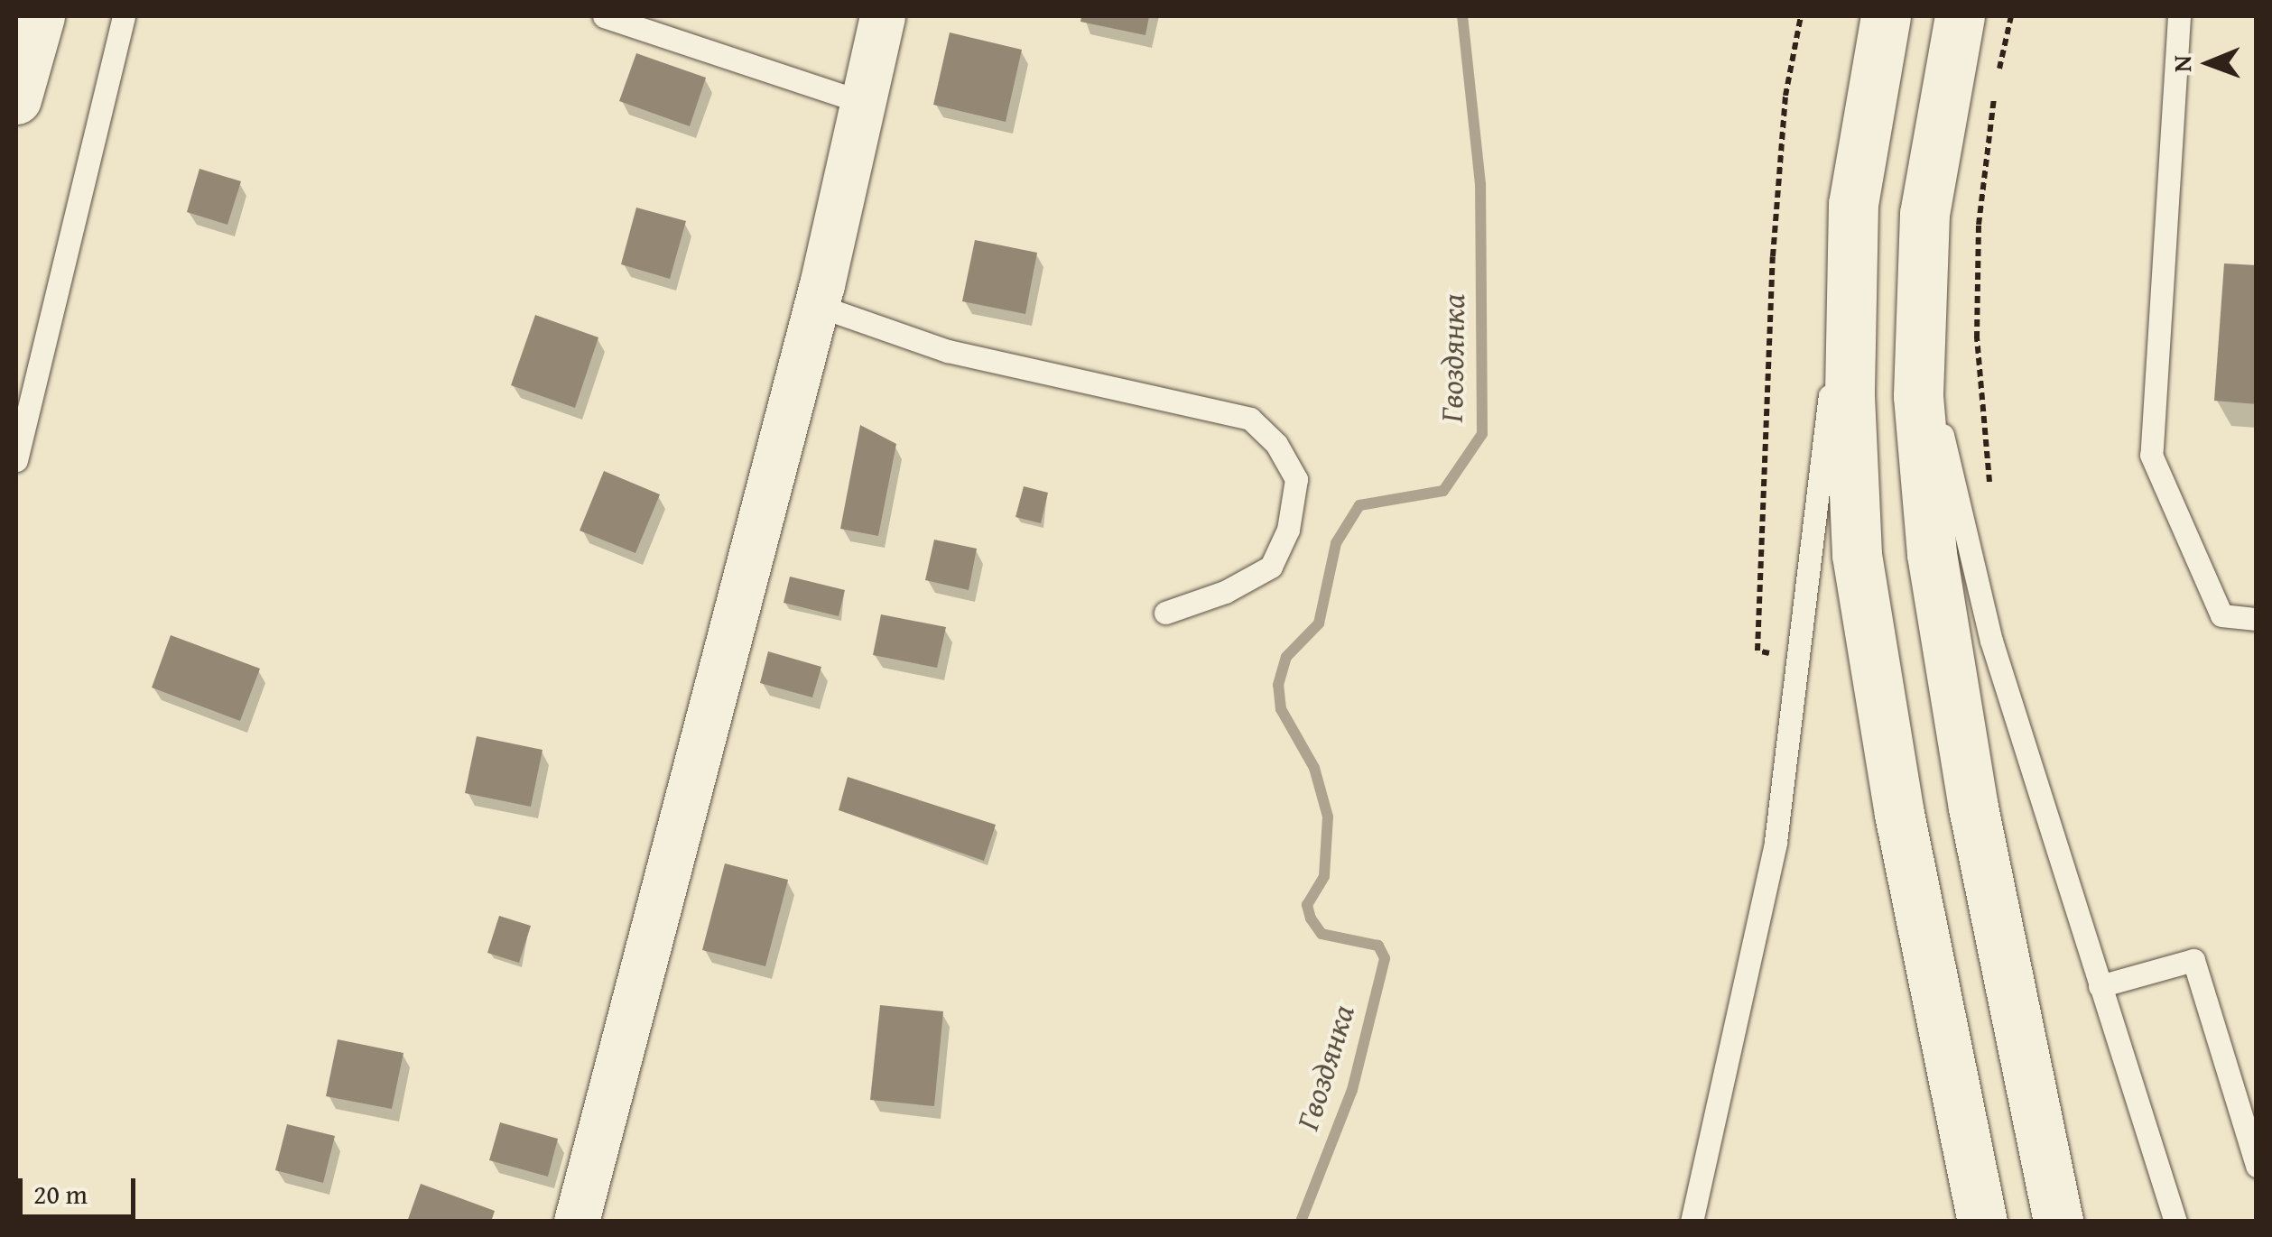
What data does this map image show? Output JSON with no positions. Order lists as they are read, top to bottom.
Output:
{
  "water": ["Гвоздянка"],
  "scale_bar": "20 m",
  "north": "left"
}
